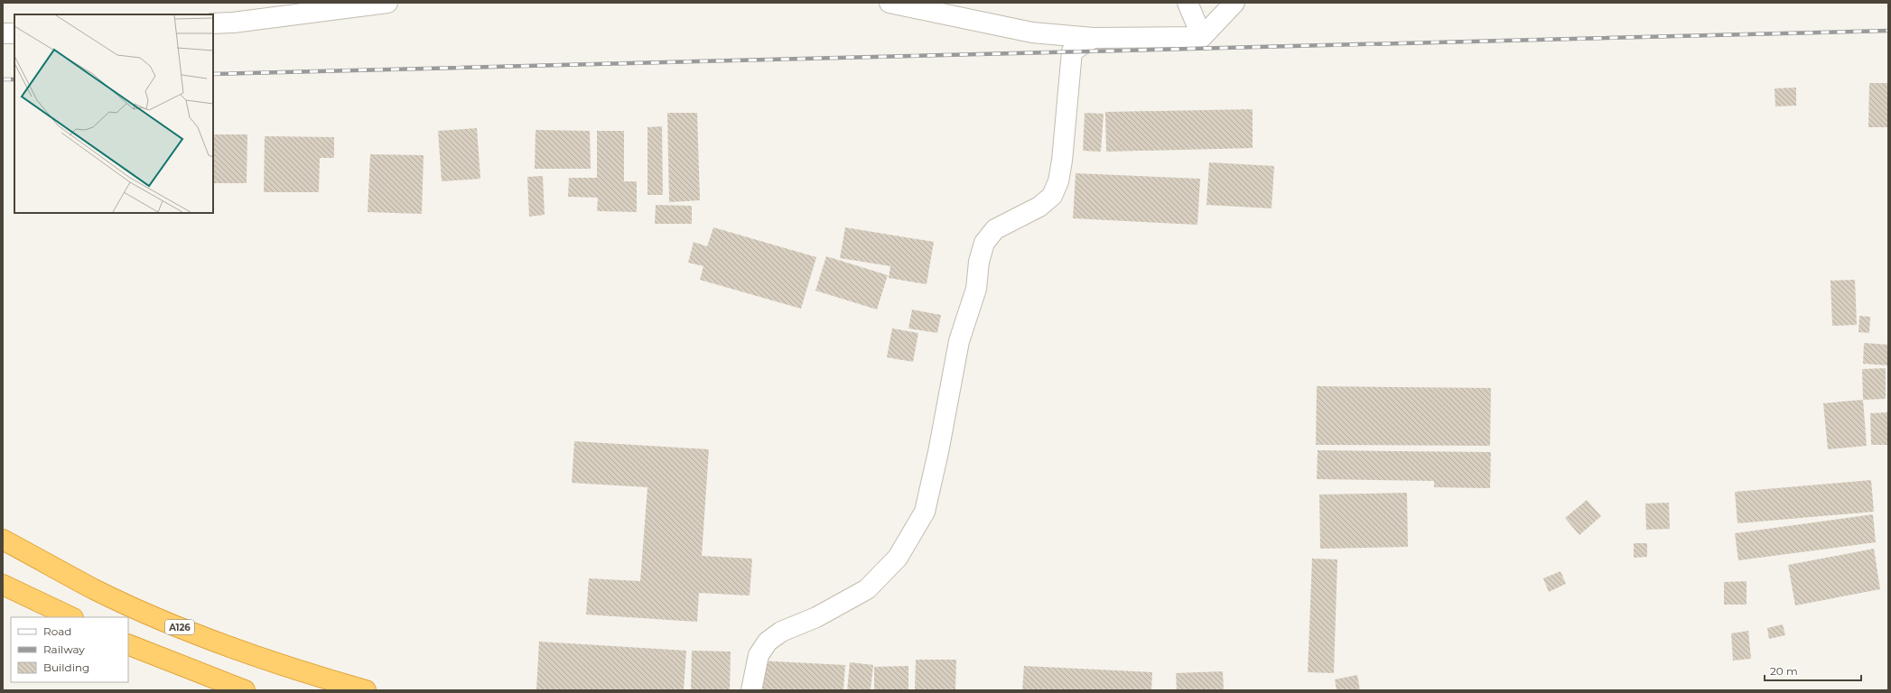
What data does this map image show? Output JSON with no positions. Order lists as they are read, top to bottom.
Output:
{
  "streets": {
    "highway": ["A126"]
  },
  "legend": ["Road", "Railway", "Building"],
  "scale_bar": "20 m"
}
